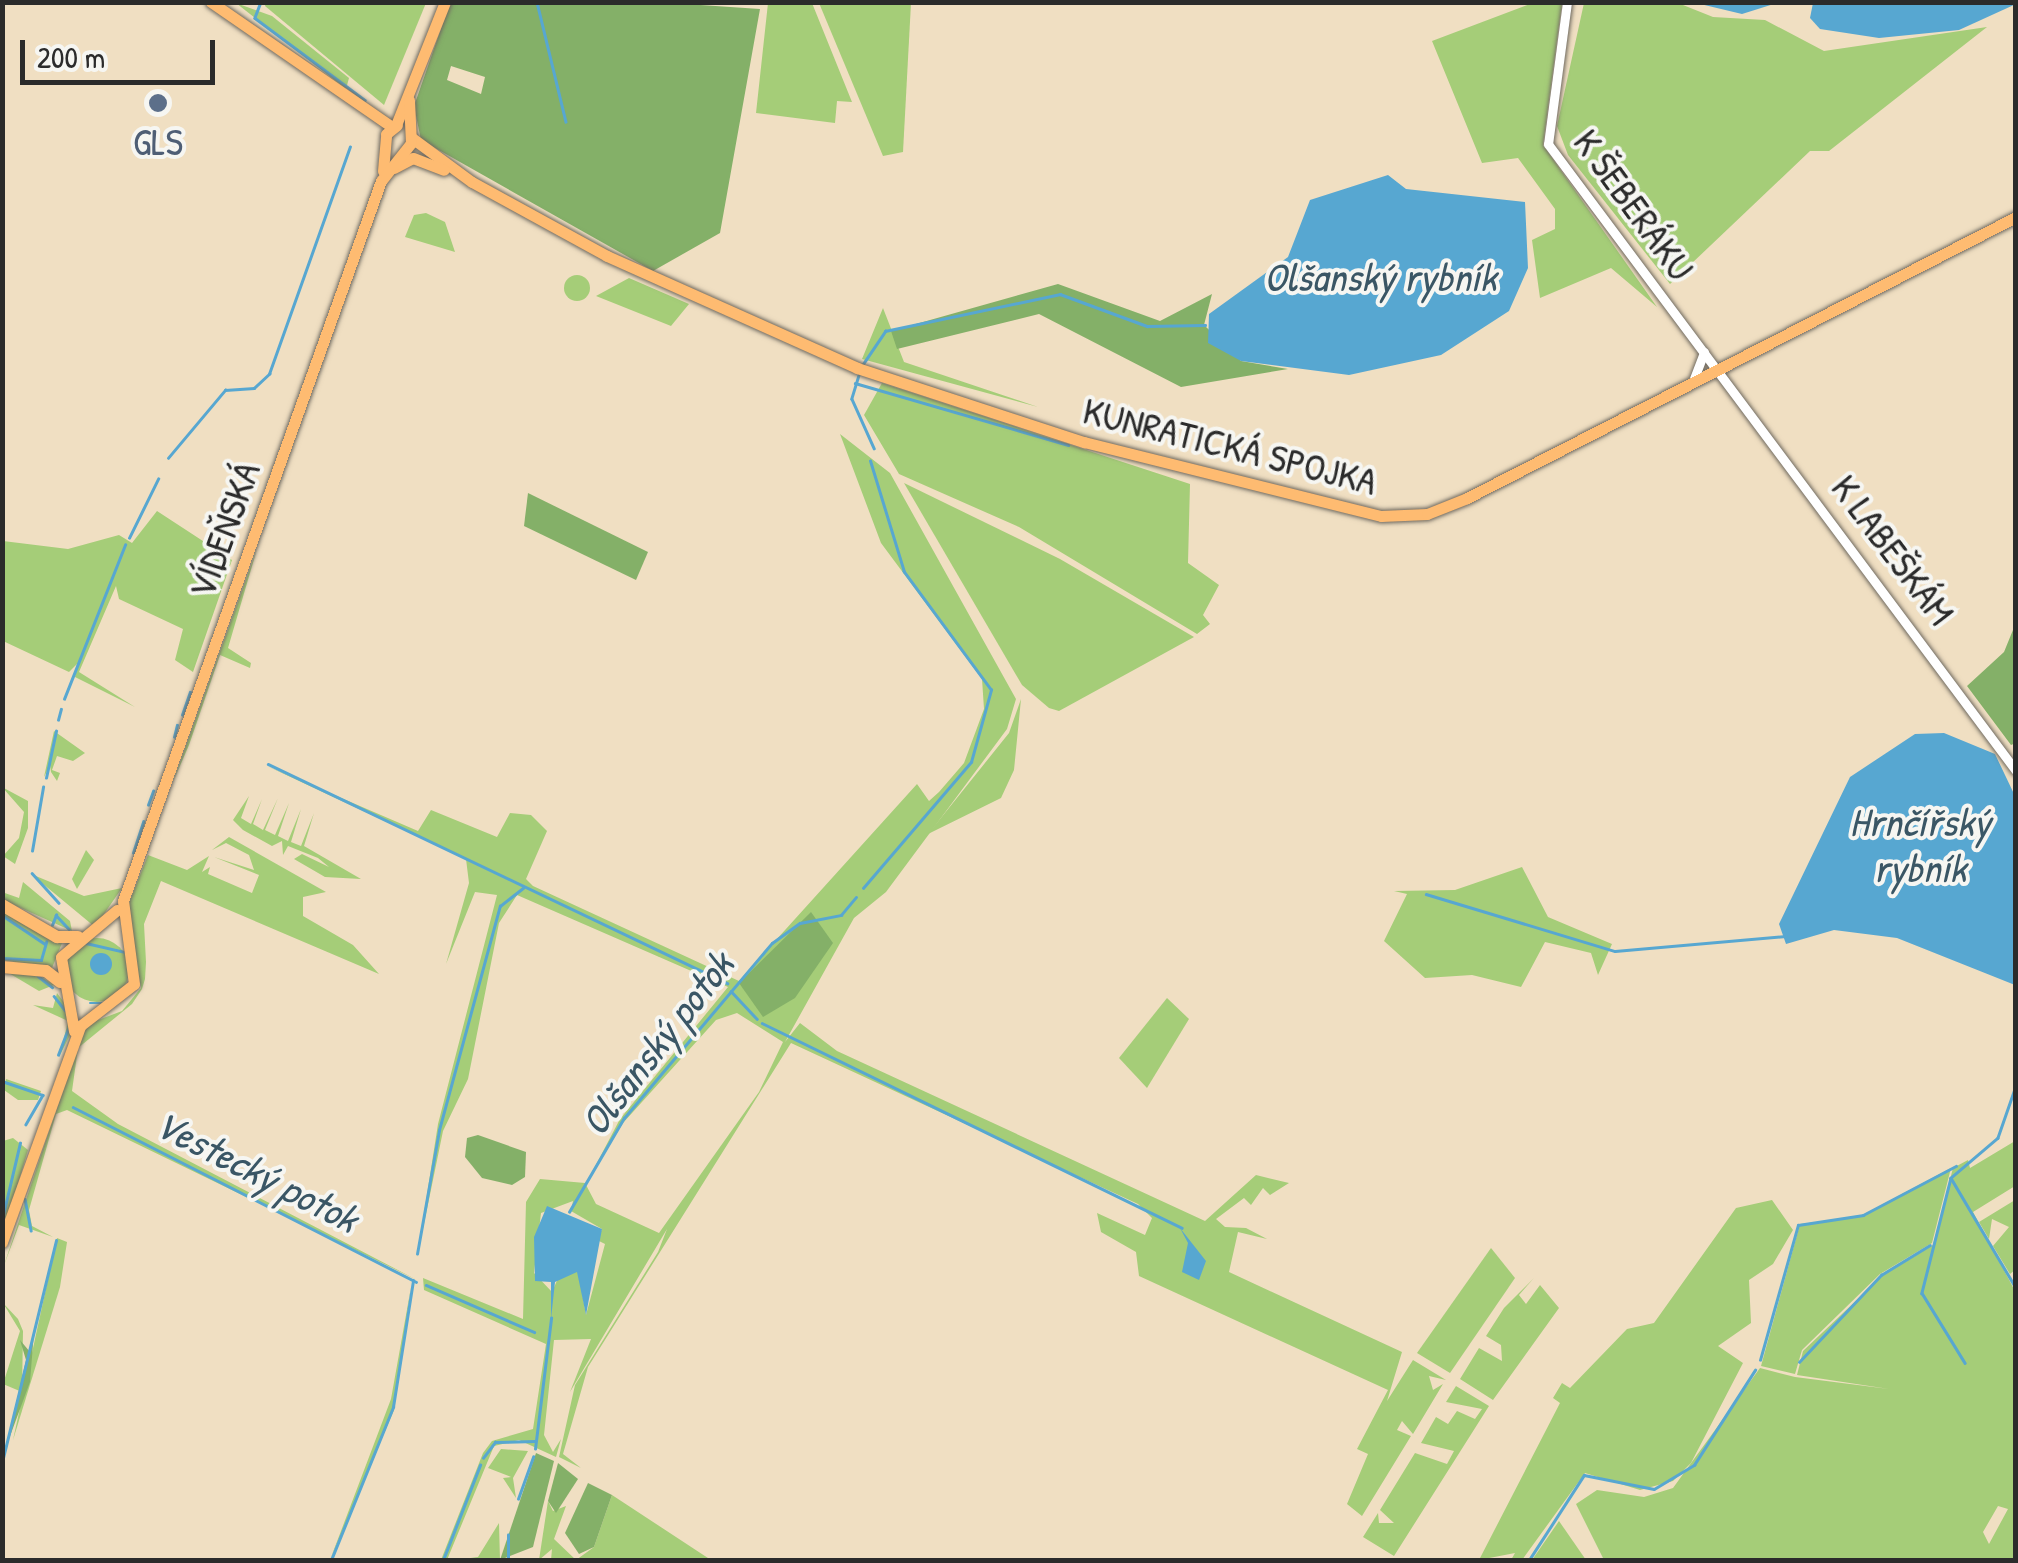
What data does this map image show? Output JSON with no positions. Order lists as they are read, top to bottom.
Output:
{
  "streets": {
    "main road": ["KUNRATICKÁ SPOJKA", "VÍDEŇSKÁ"],
    "street": ["K ŠEBERÁKU", "K LABEŠKÁM"]
  },
  "crossings": [
    ["K ŠEBERÁKU", "KUNRATICKÁ SPOJKA"],
    ["K ŠEBERÁKU", "K LABEŠKÁM"],
    ["KUNRATICKÁ SPOJKA", "VÍDEŇSKÁ"],
    ["KUNRATICKÁ SPOJKA", "K LABEŠKÁM"]
  ],
  "water": [
    "Olšanský rybník",
    "Hrnčířský rybník",
    "Olšanský potok",
    "Vestecký potok"
  ],
  "places": ["GLS"],
  "scale_bar": "200 m"
}
